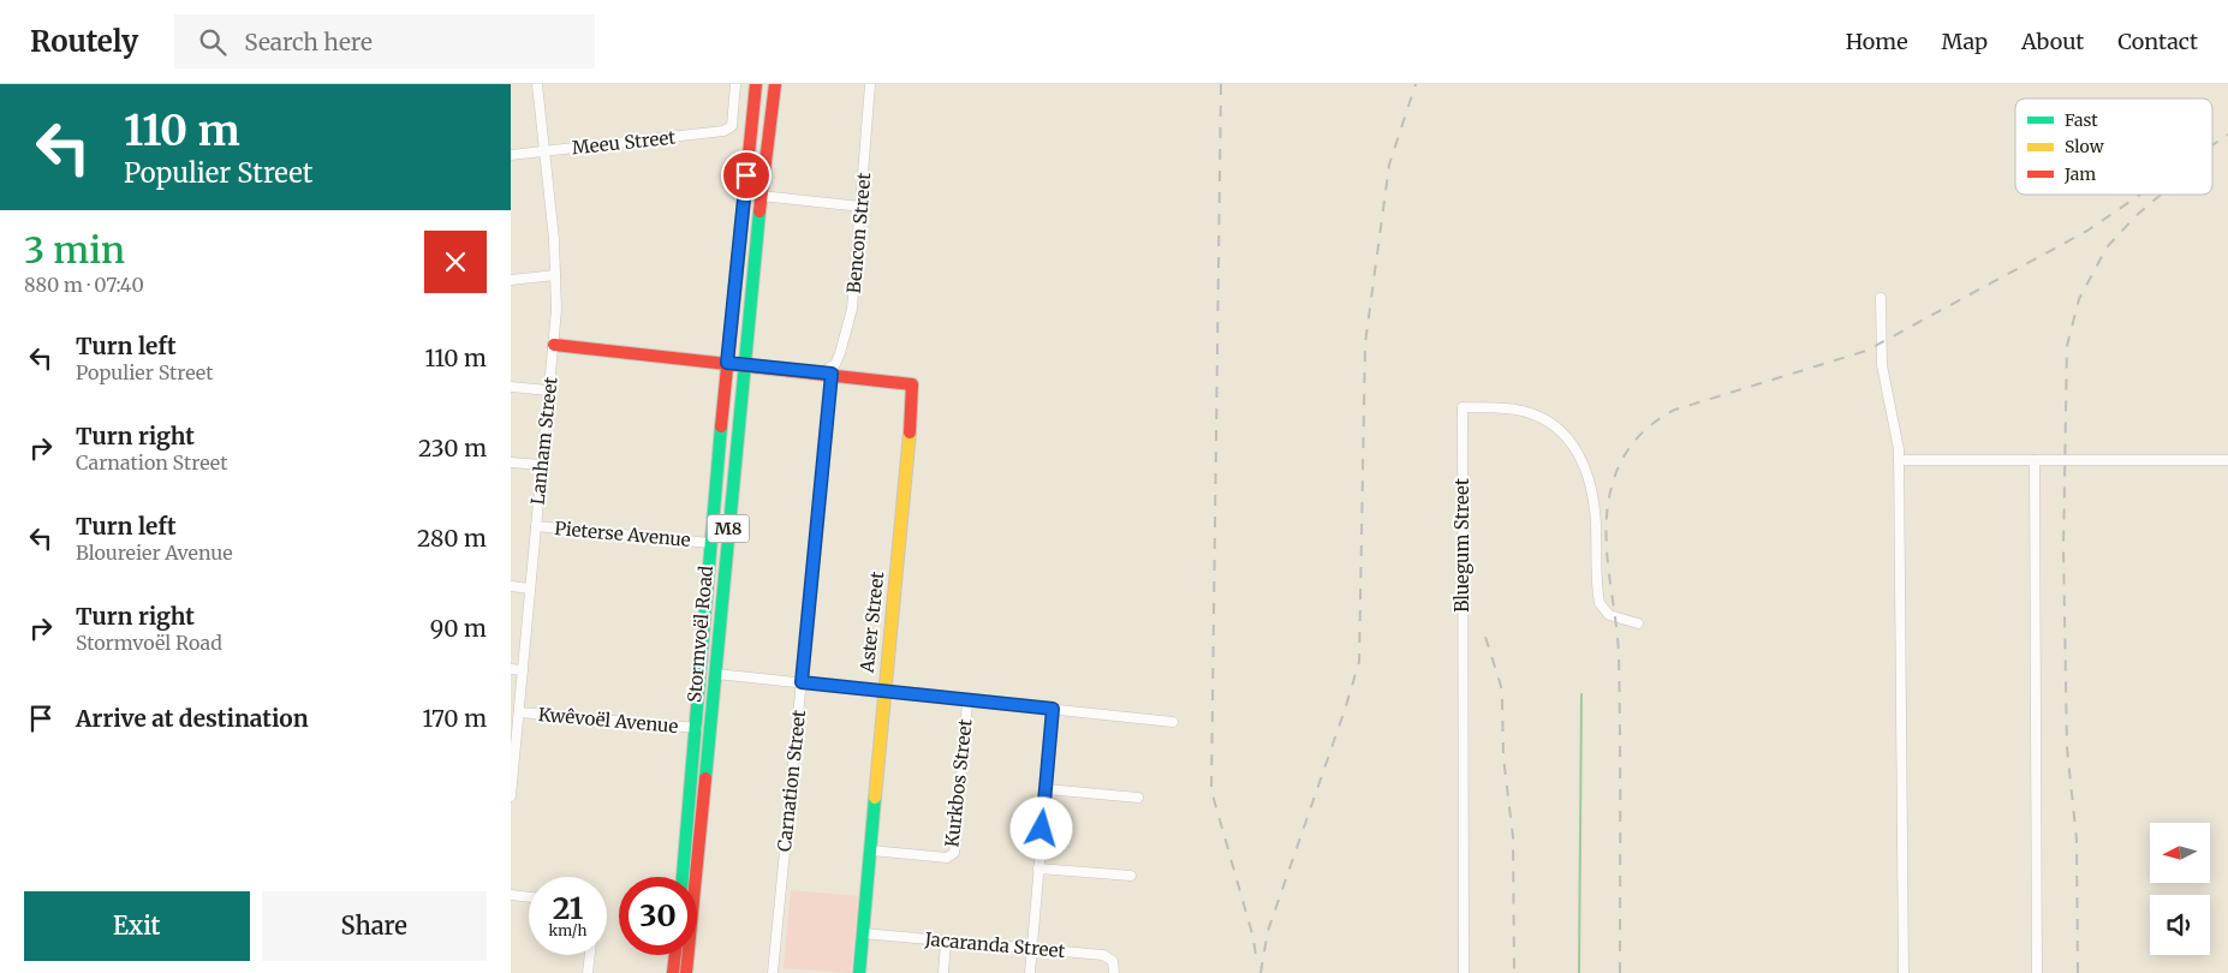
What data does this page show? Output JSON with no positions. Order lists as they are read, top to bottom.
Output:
{
  "streets": {
    "main road": ["M8", "Aster Street", "Stormvoël Road"],
    "street": [
      "Meeu Street",
      "Bencon Street",
      "Lanham Street",
      "Pieterse Avenue",
      "Bluegum Street",
      "Kwêvoël Avenue",
      "Carnation Street",
      "Kurkbos Street",
      "Jacaranda Street"
    ]
  },
  "crossings": [
    ["Meeu Street", "Lanham Street"],
    ["Bencon Street", "Aster Street"],
    ["Bencon Street", "Carnation Street"],
    ["Lanham Street", "Pieterse Avenue"],
    ["Lanham Street", "Kwêvoël Avenue"],
    ["Pieterse Avenue", "Stormvoël Road"],
    ["Aster Street", "Carnation Street"],
    ["Aster Street", "Kurkbos Street"],
    ["Aster Street", "Jacaranda Street"],
    ["Stormvoël Road", "Kwêvoël Avenue"]
  ],
  "legend": ["Fast", "Slow", "Jam"],
  "north": "left",
  "page": {
    "header": "Routely",
    "search": "Search here",
    "nav": [
      "Home",
      "Map",
      "About",
      "Contact"
    ],
    "turn": ["110 m", "Populier Street"],
    "heading": ["3 min", "880 m · 07:40"],
    "list": [
      {
        "name": "Turn left",
        "note": "Populier Street",
        "value": "110 m"
      },
      {
        "name": "Turn right",
        "note": "Carnation Street",
        "value": "230 m"
      },
      {
        "name": "Turn left",
        "note": "Bloureier Avenue",
        "value": "280 m"
      },
      {
        "name": "Turn right",
        "note": "Stormvoël Road",
        "value": "90 m"
      },
      {
        "name": "Arrive at destination",
        "value": "170 m"
      }
    ],
    "speed": "21 km/h",
    "limit": "30",
    "buttons": ["Exit", "Share"]
  }
}
